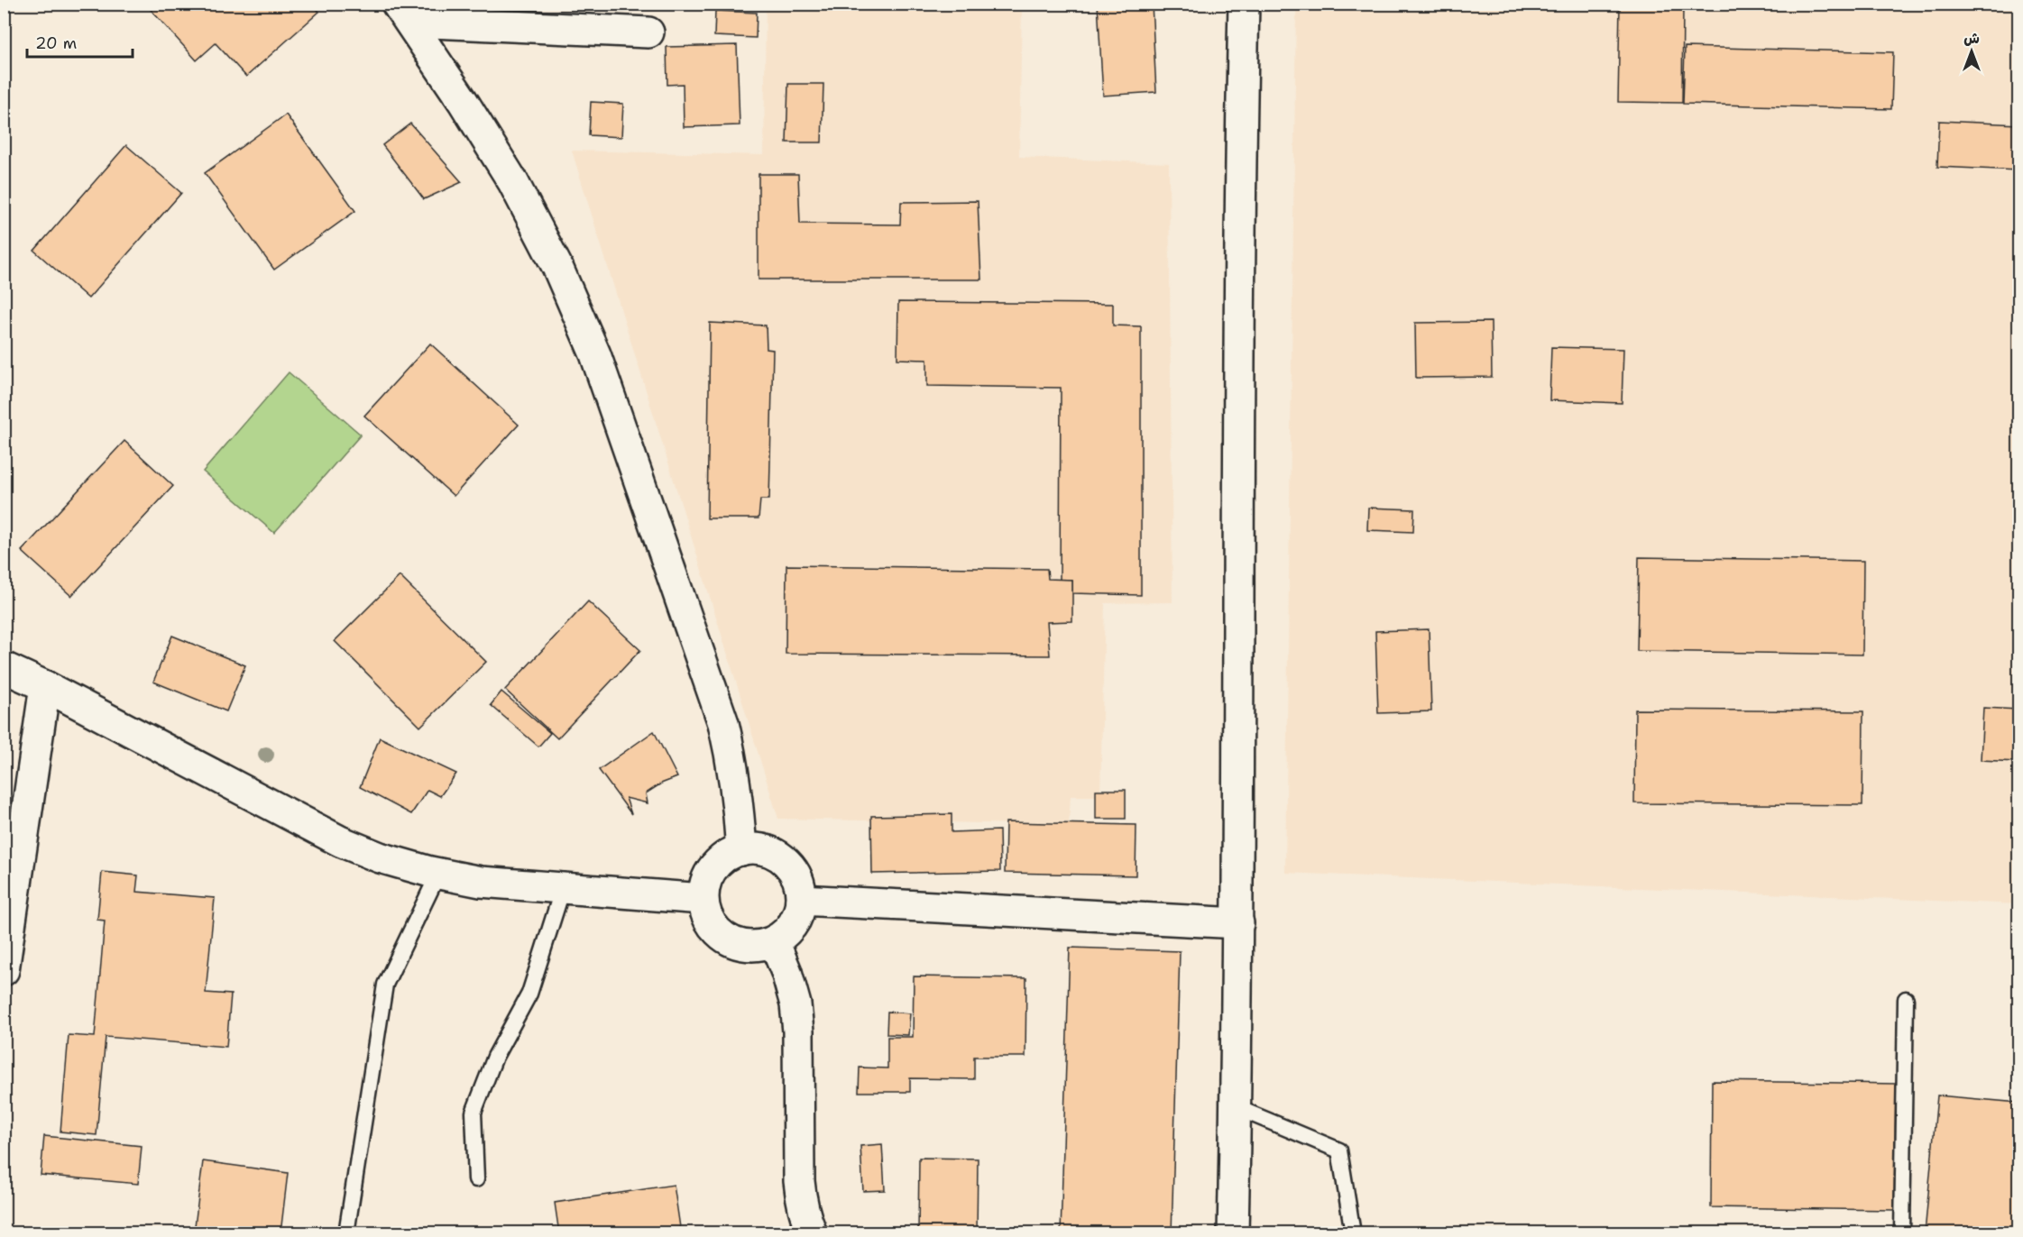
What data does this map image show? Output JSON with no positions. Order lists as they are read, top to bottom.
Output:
{
  "scale_bar": "20 m",
  "north": "top"
}
